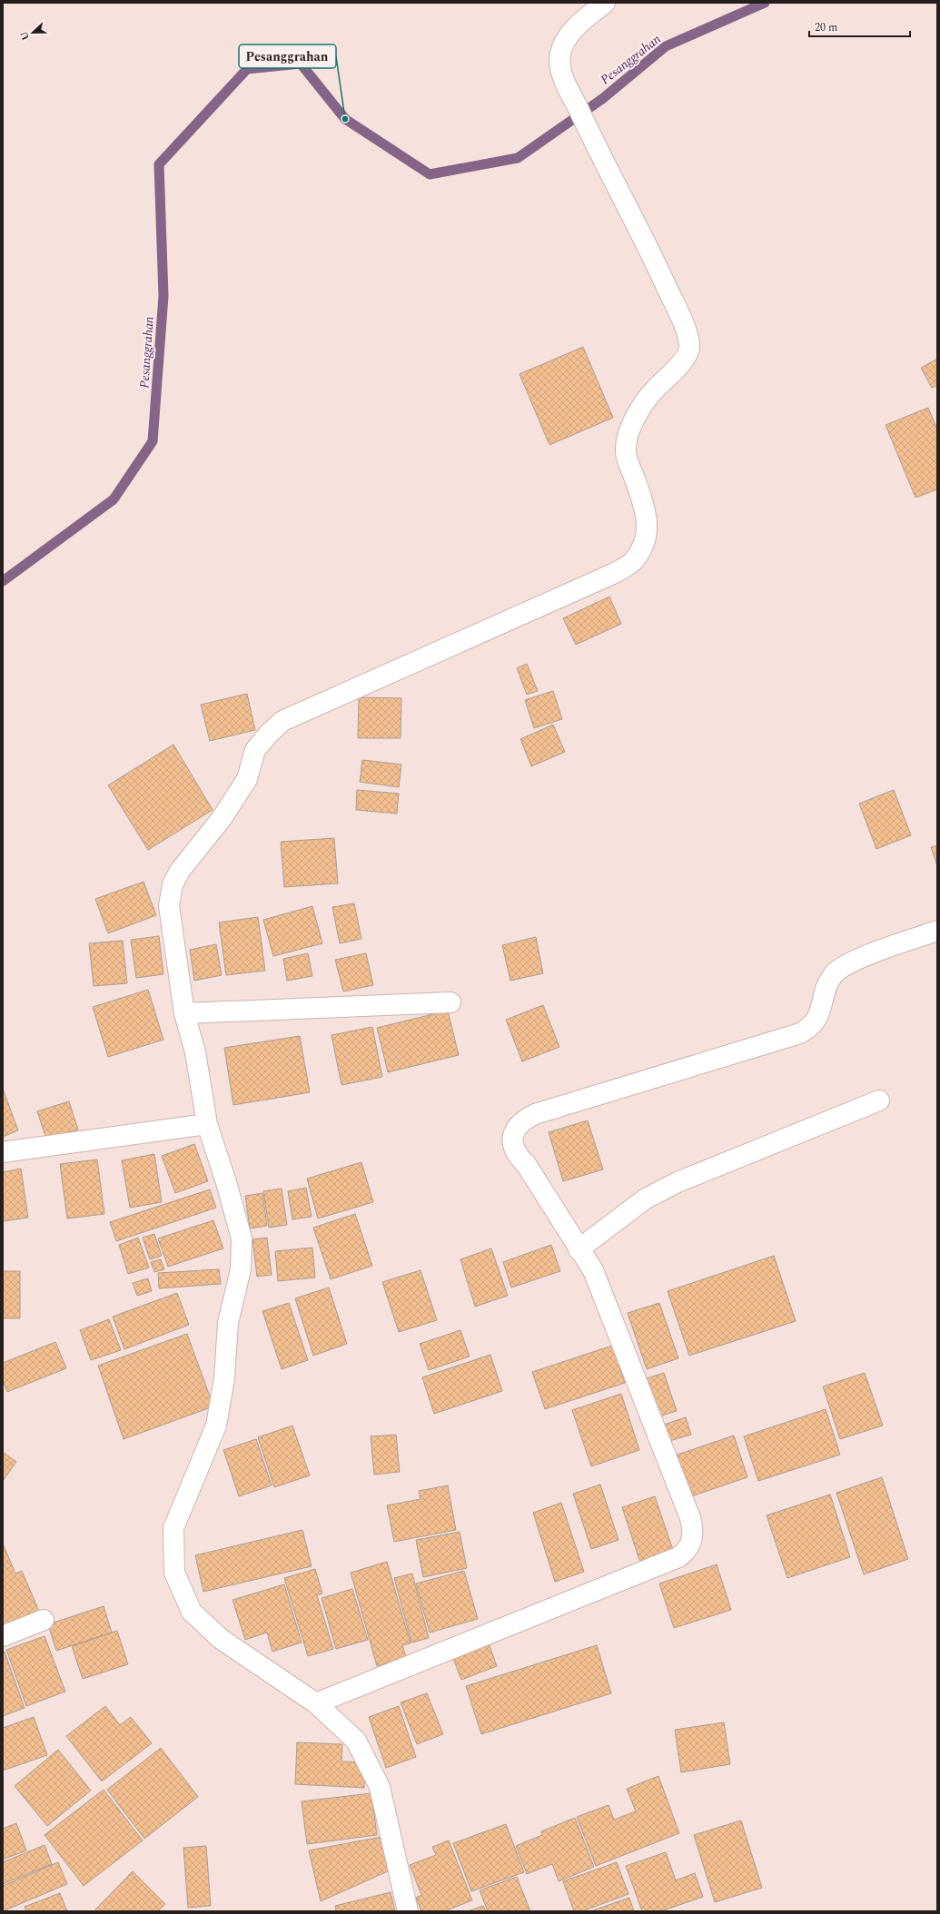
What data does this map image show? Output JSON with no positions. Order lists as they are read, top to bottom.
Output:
{
  "water": ["Pesanggrahan"],
  "places": ["Pesanggrahan"],
  "scale_bar": "20 m",
  "north": "left"
}
